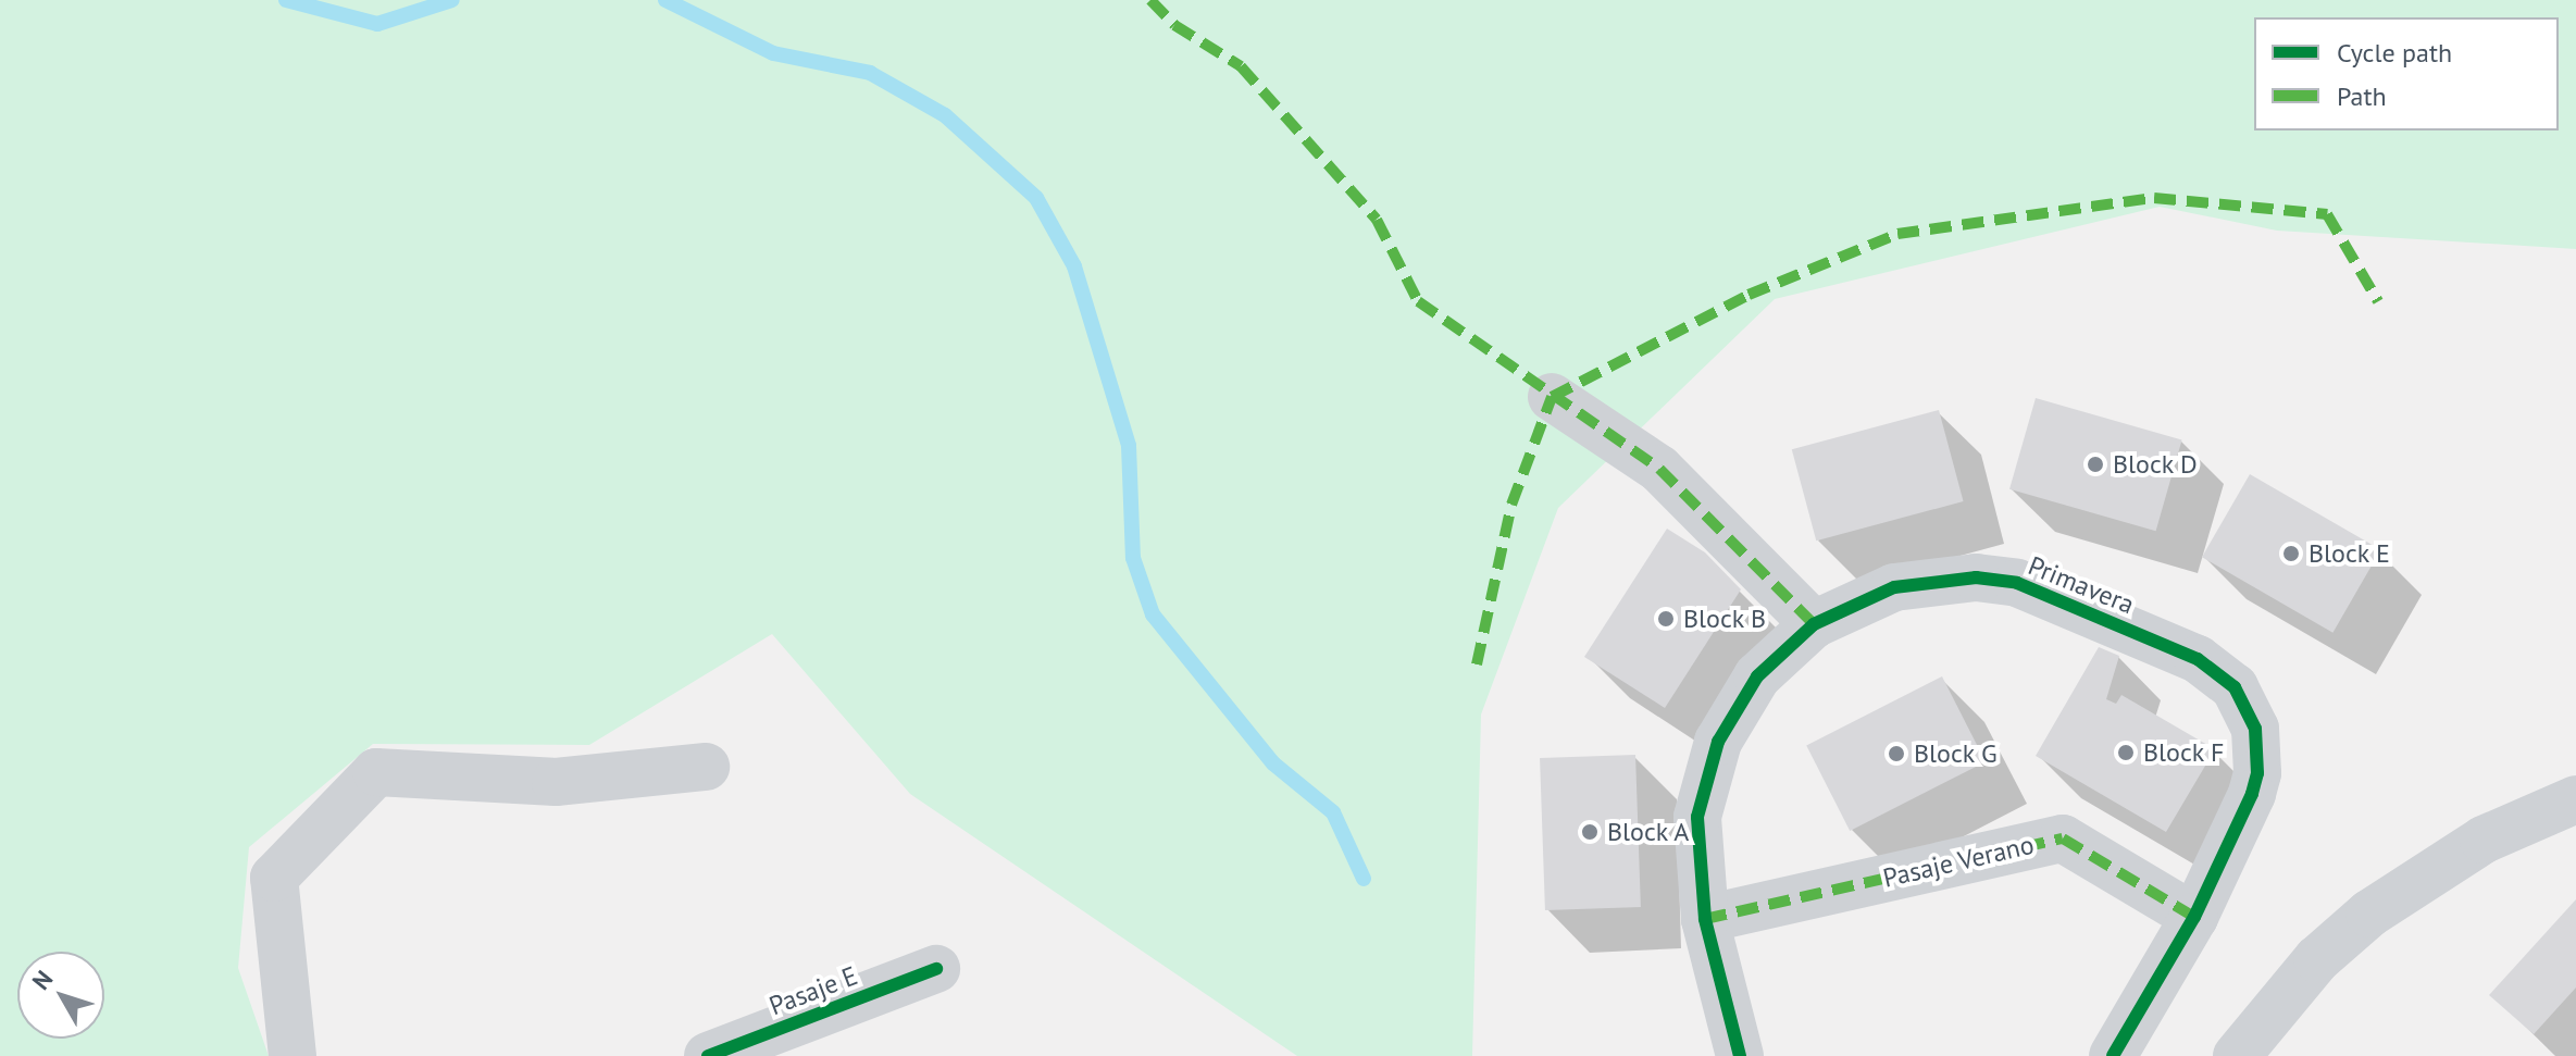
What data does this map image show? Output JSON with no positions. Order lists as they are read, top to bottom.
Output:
{
  "streets": {
    "street": ["Primavera", "Pasaje Verano", "Pasaje E"]
  },
  "crossings": [
    ["Primavera", "Pasaje Verano"]
  ],
  "places": [
    "Block D",
    "Block E",
    "Block B",
    "Block F",
    "Block G",
    "Block A"
  ],
  "legend": ["Cycle path", "Path"],
  "north": "top left"
}
